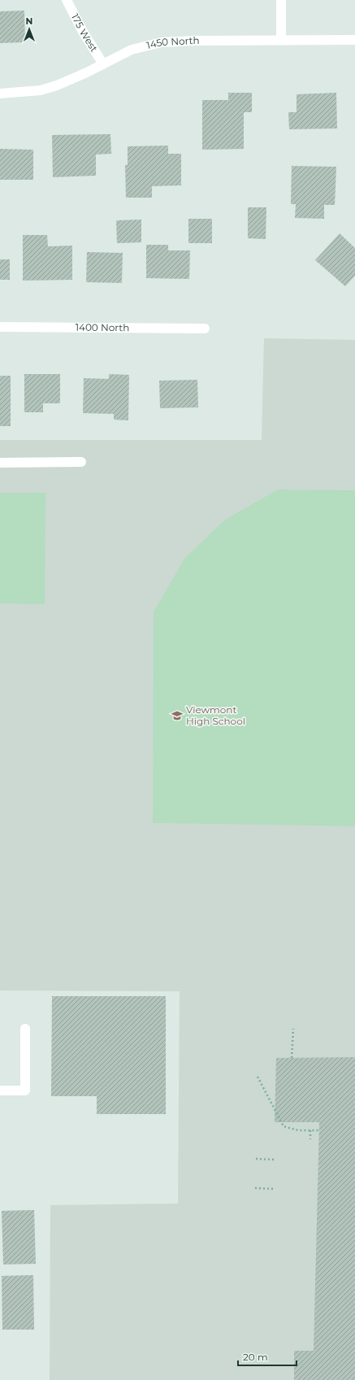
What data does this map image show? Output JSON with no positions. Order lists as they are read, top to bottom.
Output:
{
  "streets": {
    "street": ["175 West", "1450 North", "1400 North"]
  },
  "crossings": [
    ["175 West", "1450 North"]
  ],
  "places": {
    "school or university": ["Viewmont High School"]
  },
  "scale_bar": "20 m",
  "north": "top"
}
